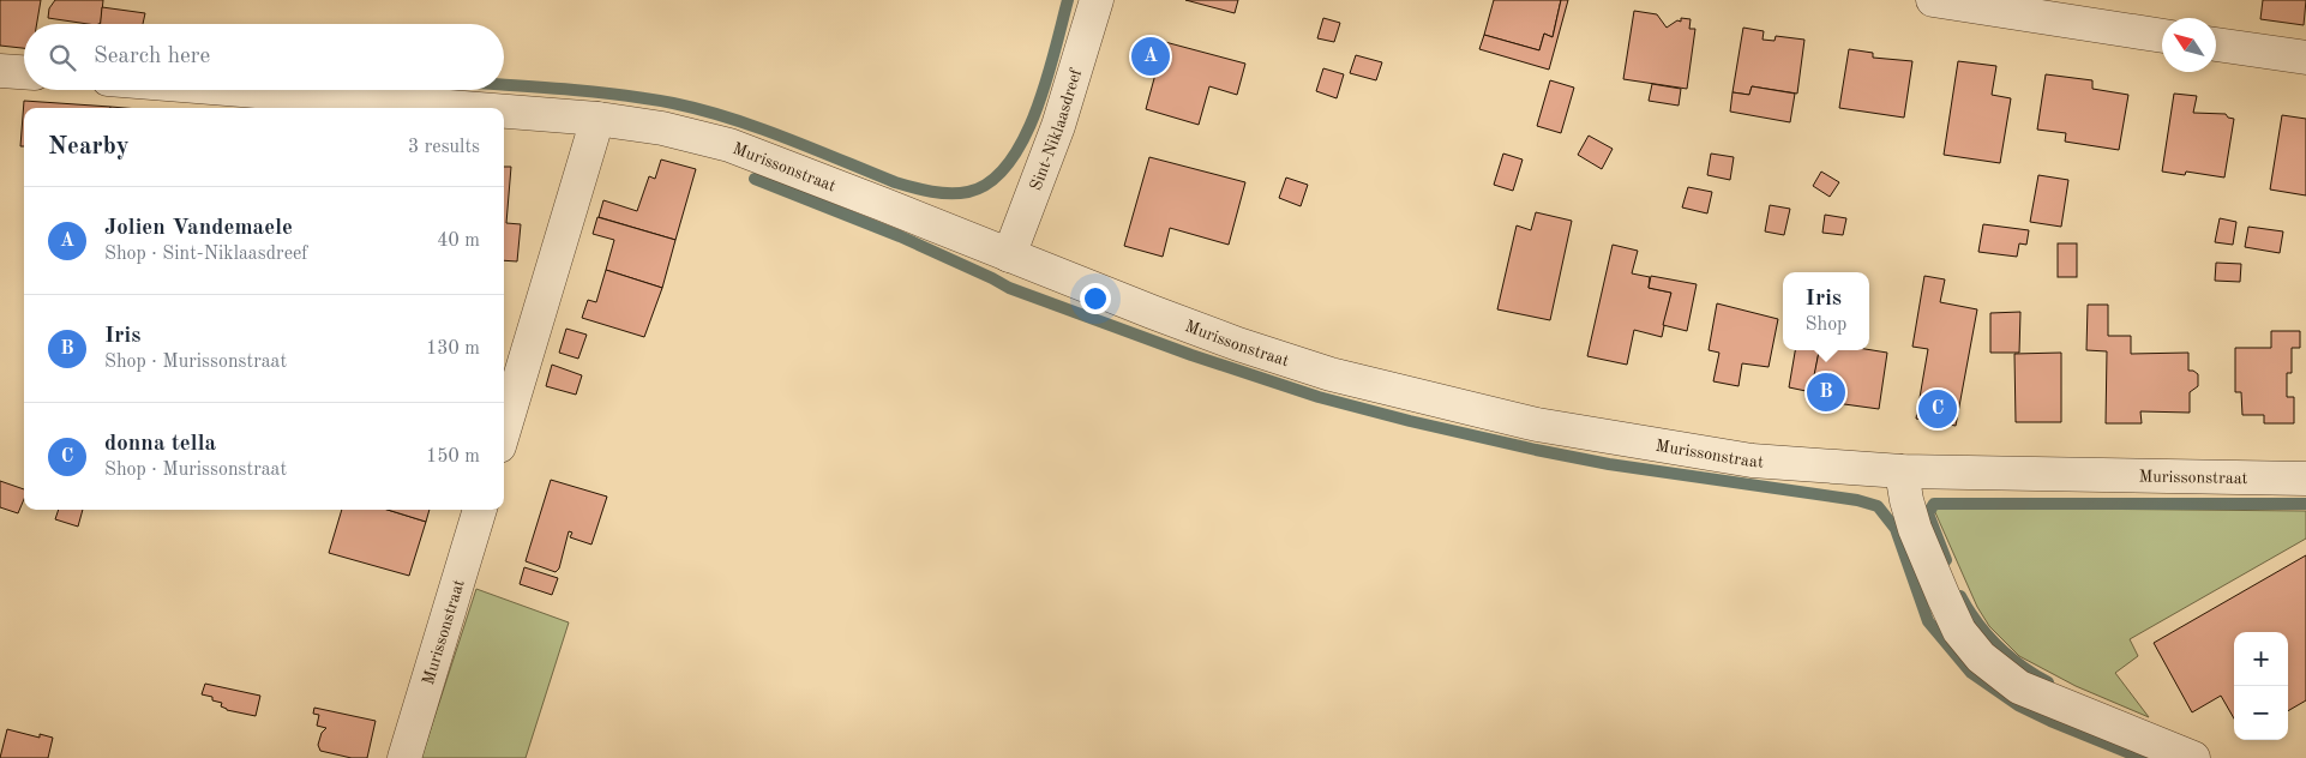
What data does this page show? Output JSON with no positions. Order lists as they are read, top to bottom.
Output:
{
  "streets": {
    "street": ["Sint-Niklaasdreef", "Murissonstraat"]
  },
  "crossings": [
    ["Sint-Niklaasdreef", "Murissonstraat"]
  ],
  "north": "top left",
  "page": {
    "search": "Search here",
    "pins": ["A", "B", "C"],
    "heading": ["Nearby", "3 results"],
    "list": [
      {
        "mark": "A",
        "name": "Jolien Vandemaele",
        "note": "Shop · Sint-Niklaasdreef",
        "value": "40 m"
      },
      {
        "mark": "B",
        "name": "Iris",
        "note": "Shop · Murissonstraat",
        "value": "130 m"
      },
      {
        "mark": "C",
        "name": "donna tella",
        "note": "Shop · Murissonstraat",
        "value": "150 m"
      }
    ],
    "popup": ["Iris", "Shop"],
    "map_buttons": ["+", "−"]
  }
}
